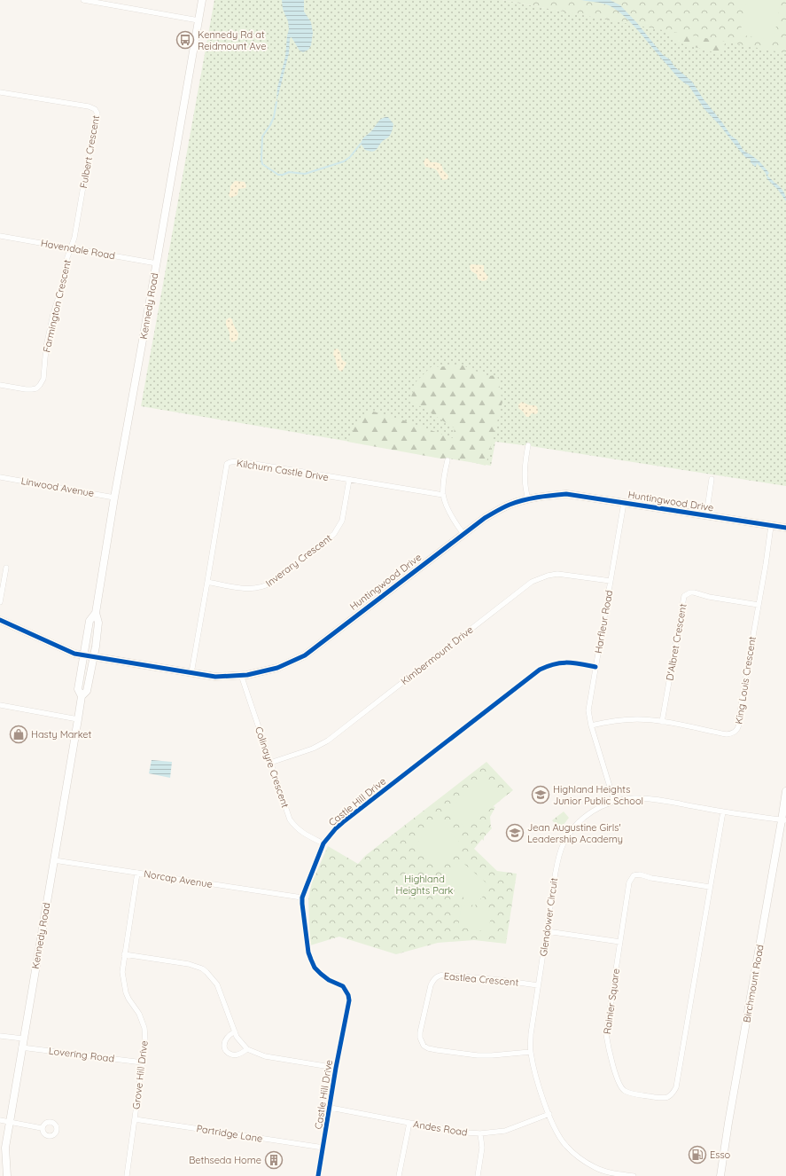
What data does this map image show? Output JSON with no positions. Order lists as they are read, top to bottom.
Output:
{
  "streets": {
    "main road": ["Kennedy Road", "Huntingwood Drive", "Birchmount Road"],
    "street": [
      "Fulbert Crescent",
      "Havendale Road",
      "Farmington Crescent",
      "Kilchurn Castle Drive",
      "Linwood Avenue",
      "Inverary Crescent",
      "Harfleur Road",
      "D'Albret Crescent",
      "Kimbermount Drive",
      "King Louis Crescent",
      "Colinayre Crescent",
      "Castle Hill Drive",
      "Norcap Avenue",
      "Glendower Circuit",
      "Eastlea Crescent",
      "Rainier Square",
      "Lovering Road",
      "Grove Hill Drive",
      "Andes Road",
      "Partridge Lane"
    ]
  },
  "crossings": [
    ["Fulbert Crescent", "Havendale Road"],
    ["Fulbert Crescent", "Farmington Crescent"],
    ["Havendale Road", "Farmington Crescent"],
    ["Havendale Road", "Kennedy Road"],
    ["Kennedy Road", "Linwood Avenue"],
    ["Kennedy Road", "Huntingwood Drive"],
    ["Kennedy Road", "Norcap Avenue"],
    ["Kennedy Road", "Lovering Road"],
    ["Kilchurn Castle Drive", "Huntingwood Drive"],
    ["Kilchurn Castle Drive", "Inverary Crescent"],
    ["Huntingwood Drive", "Harfleur Road"],
    ["Huntingwood Drive", "King Louis Crescent"],
    ["Huntingwood Drive", "Colinayre Crescent"],
    ["Harfleur Road", "Kimbermount Drive"],
    ["Harfleur Road", "King Louis Crescent"],
    ["Harfleur Road", "Castle Hill Drive"],
    ["Harfleur Road", "Glendower Circuit"],
    ["D'Albret Crescent", "King Louis Crescent"],
    ["Kimbermount Drive", "Colinayre Crescent"],
    ["Colinayre Crescent", "Castle Hill Drive"],
    ["Castle Hill Drive", "Norcap Avenue"],
    ["Castle Hill Drive", "Andes Road"],
    ["Castle Hill Drive", "Partridge Lane"],
    ["Norcap Avenue", "Grove Hill Drive"],
    ["Glendower Circuit", "Eastlea Crescent"],
    ["Glendower Circuit", "Birchmount Road"],
    ["Glendower Circuit", "Rainier Square"],
    ["Glendower Circuit", "Andes Road"],
    ["Lovering Road", "Grove Hill Drive"],
    ["Grove Hill Drive", "Partridge Lane"]
  ],
  "parks": ["Highland Heights Park"],
  "places": {
    "bus stop": ["Kennedy Rd at Reidmount Ave"],
    "shop": ["Hasty Market"],
    "school or university": ["Highland Heights Junior Public School", "Jean Augustine Girls' Leadership Academy"],
    "fuel station": ["Esso"],
    "building": ["Bethseda Home"]
  }
}
